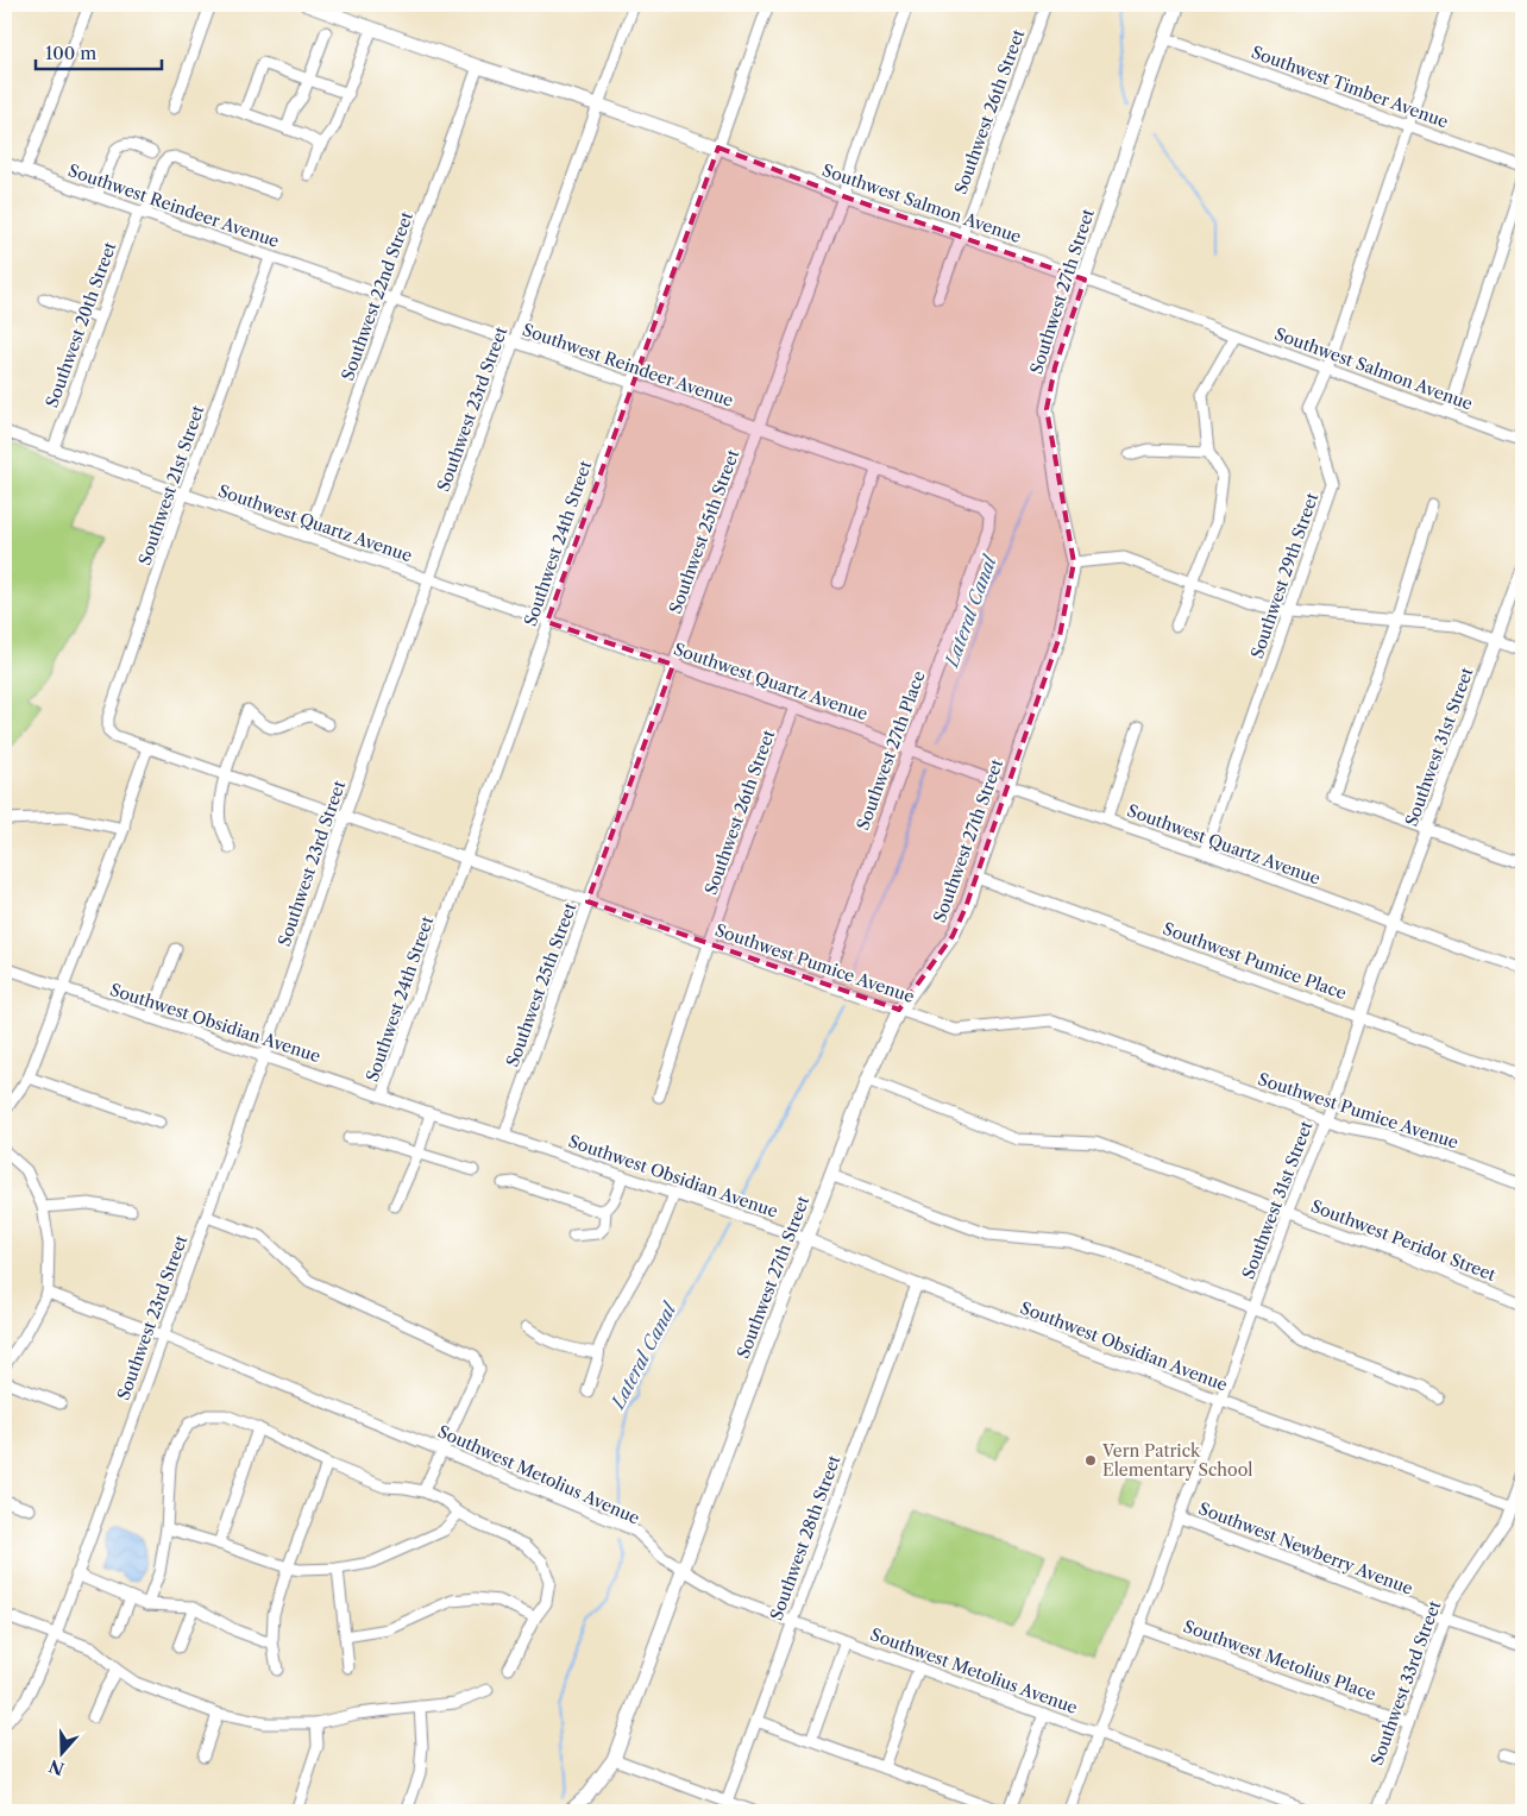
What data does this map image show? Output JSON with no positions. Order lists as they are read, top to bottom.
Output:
{
  "streets": {
    "main road": ["Southwest Salmon Avenue", "Southwest 27th Street"],
    "street": [
      "Southwest Timber Avenue",
      "Southwest 26th Street",
      "Southwest Reindeer Avenue",
      "Southwest 22nd Street",
      "Southwest 20th Street",
      "Southwest 23rd Street",
      "Southwest 21st Street",
      "Southwest Quartz Avenue",
      "Southwest 25th Street",
      "Southwest 24th Street",
      "Southwest 29th Street",
      "Southwest 31st Street",
      "Southwest 27th Place",
      "Southwest Pumice Place",
      "Southwest Pumice Avenue",
      "Southwest Obsidian Avenue",
      "Southwest Peridot Street",
      "Southwest Metolius Avenue",
      "Southwest 28th Street",
      "Southwest Newberry Avenue",
      "Southwest Metolius Place",
      "Southwest 33rd Street"
    ]
  },
  "crossings": [
    ["Southwest Timber Avenue", "Southwest 27th Street"],
    ["Southwest Timber Avenue", "Southwest 29th Street"],
    ["Southwest 26th Street", "Southwest Salmon Avenue"],
    ["Southwest 26th Street", "Southwest Quartz Avenue"],
    ["Southwest 26th Street", "Southwest Pumice Avenue"],
    ["Southwest Salmon Avenue", "Southwest 27th Street"],
    ["Southwest Salmon Avenue", "Southwest 22nd Street"],
    ["Southwest Salmon Avenue", "Southwest 23rd Street"],
    ["Southwest Salmon Avenue", "Southwest 25th Street"],
    ["Southwest Salmon Avenue", "Southwest 24th Street"],
    ["Southwest Salmon Avenue", "Southwest 29th Street"],
    ["Southwest Reindeer Avenue", "Southwest 22nd Street"],
    ["Southwest Reindeer Avenue", "Southwest 20th Street"],
    ["Southwest Reindeer Avenue", "Southwest 23rd Street"],
    ["Southwest Reindeer Avenue", "Southwest 21st Street"],
    ["Southwest Reindeer Avenue", "Southwest 25th Street"],
    ["Southwest Reindeer Avenue", "Southwest 24th Street"],
    ["Southwest Reindeer Avenue", "Southwest 27th Place"],
    ["Southwest 27th Street", "Southwest Quartz Avenue"],
    ["Southwest 27th Street", "Southwest Pumice Place"],
    ["Southwest 27th Street", "Southwest Pumice Avenue"],
    ["Southwest 27th Street", "Southwest Obsidian Avenue"],
    ["Southwest 27th Street", "Southwest Peridot Street"],
    ["Southwest 27th Street", "Southwest Metolius Avenue"],
    ["Southwest 22nd Street", "Southwest Quartz Avenue"],
    ["Southwest 20th Street", "Southwest Quartz Avenue"],
    ["Southwest 23rd Street", "Southwest Quartz Avenue"],
    ["Southwest 23rd Street", "Southwest Pumice Avenue"],
    ["Southwest 23rd Street", "Southwest Obsidian Avenue"],
    ["Southwest 23rd Street", "Southwest Metolius Avenue"],
    ["Southwest 21st Street", "Southwest Quartz Avenue"],
    ["Southwest 21st Street", "Southwest Pumice Avenue"],
    ["Southwest Quartz Avenue", "Southwest 25th Street"],
    ["Southwest Quartz Avenue", "Southwest 24th Street"],
    ["Southwest Quartz Avenue", "Southwest 29th Street"],
    ["Southwest Quartz Avenue", "Southwest 31st Street"],
    ["Southwest Quartz Avenue", "Southwest 27th Place"],
    ["Southwest 25th Street", "Southwest Pumice Avenue"],
    ["Southwest 25th Street", "Southwest Obsidian Avenue"],
    ["Southwest 24th Street", "Southwest Pumice Avenue"],
    ["Southwest 24th Street", "Southwest Obsidian Avenue"],
    ["Southwest 31st Street", "Southwest Pumice Place"],
    ["Southwest 31st Street", "Southwest Pumice Avenue"],
    ["Southwest 31st Street", "Southwest Obsidian Avenue"],
    ["Southwest 31st Street", "Southwest Peridot Street"],
    ["Southwest 31st Street", "Southwest Metolius Avenue"],
    ["Southwest 31st Street", "Southwest Newberry Avenue"],
    ["Southwest 31st Street", "Southwest Metolius Place"],
    ["Southwest 27th Place", "Southwest Pumice Avenue"],
    ["Southwest Obsidian Avenue", "Southwest 28th Street"],
    ["Southwest Obsidian Avenue", "Southwest 33rd Street"],
    ["Southwest Metolius Avenue", "Southwest 28th Street"],
    ["Southwest Newberry Avenue", "Southwest 33rd Street"],
    ["Southwest Metolius Place", "Southwest 33rd Street"]
  ],
  "water": ["Lateral Canal"],
  "places": ["Vern Patrick Elementary School"],
  "scale_bar": "100 m",
  "north": "bottom"
}
